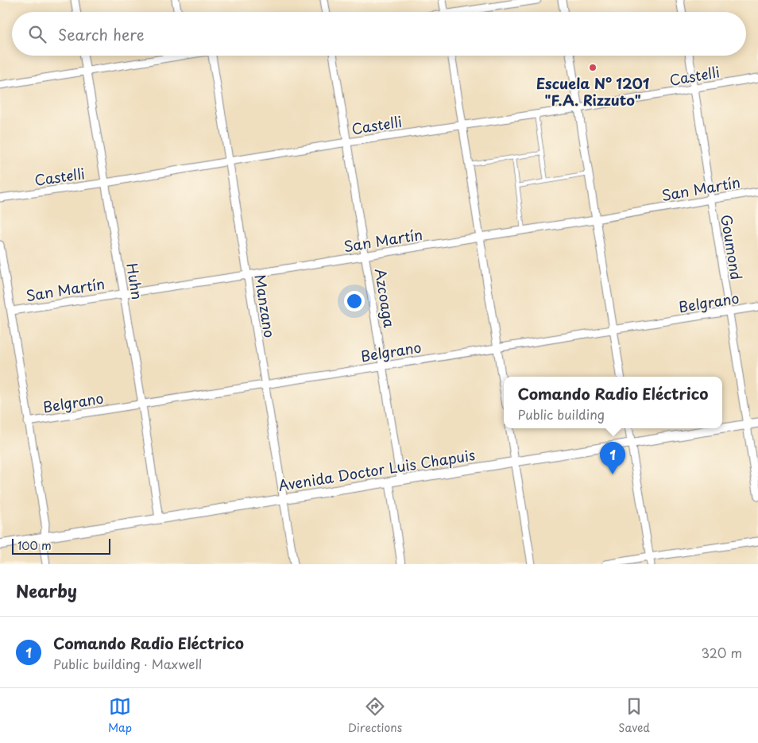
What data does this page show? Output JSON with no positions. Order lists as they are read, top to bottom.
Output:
{
  "streets": {
    "main road": ["Avenida Doctor Luis Chapuis"],
    "street": [
      "Castelli",
      "San Martín",
      "Goumond",
      "Huhn",
      "Azcoaga",
      "Belgrano",
      "Manzano"
    ]
  },
  "crossings": [
    ["Castelli", "Goumond"],
    ["Castelli", "Huhn"],
    ["Castelli", "Azcoaga"],
    ["Castelli", "Manzano"],
    ["San Martín", "Goumond"],
    ["San Martín", "Huhn"],
    ["San Martín", "Azcoaga"],
    ["San Martín", "Manzano"],
    ["Goumond", "Belgrano"],
    ["Goumond", "Avenida Doctor Luis Chapuis"],
    ["Huhn", "Belgrano"],
    ["Huhn", "Avenida Doctor Luis Chapuis"],
    ["Azcoaga", "Belgrano"],
    ["Azcoaga", "Avenida Doctor Luis Chapuis"],
    ["Belgrano", "Manzano"],
    ["Manzano", "Avenida Doctor Luis Chapuis"]
  ],
  "places": ["Escuela N° 1201 \"F.A. Rizzuto\""],
  "scale_bar": "100 m",
  "page": {
    "search": "Search here",
    "popup": ["Comando Radio Eléctrico", "Public building"],
    "pins": "1",
    "scale": "100 m",
    "heading": "Nearby",
    "list": [
      {
        "mark": "1",
        "name": "Comando Radio Eléctrico",
        "note": "Public building · Maxwell",
        "value": "320 m"
      }
    ],
    "nav": ["Map", "Directions", "Saved"]
  }
}
